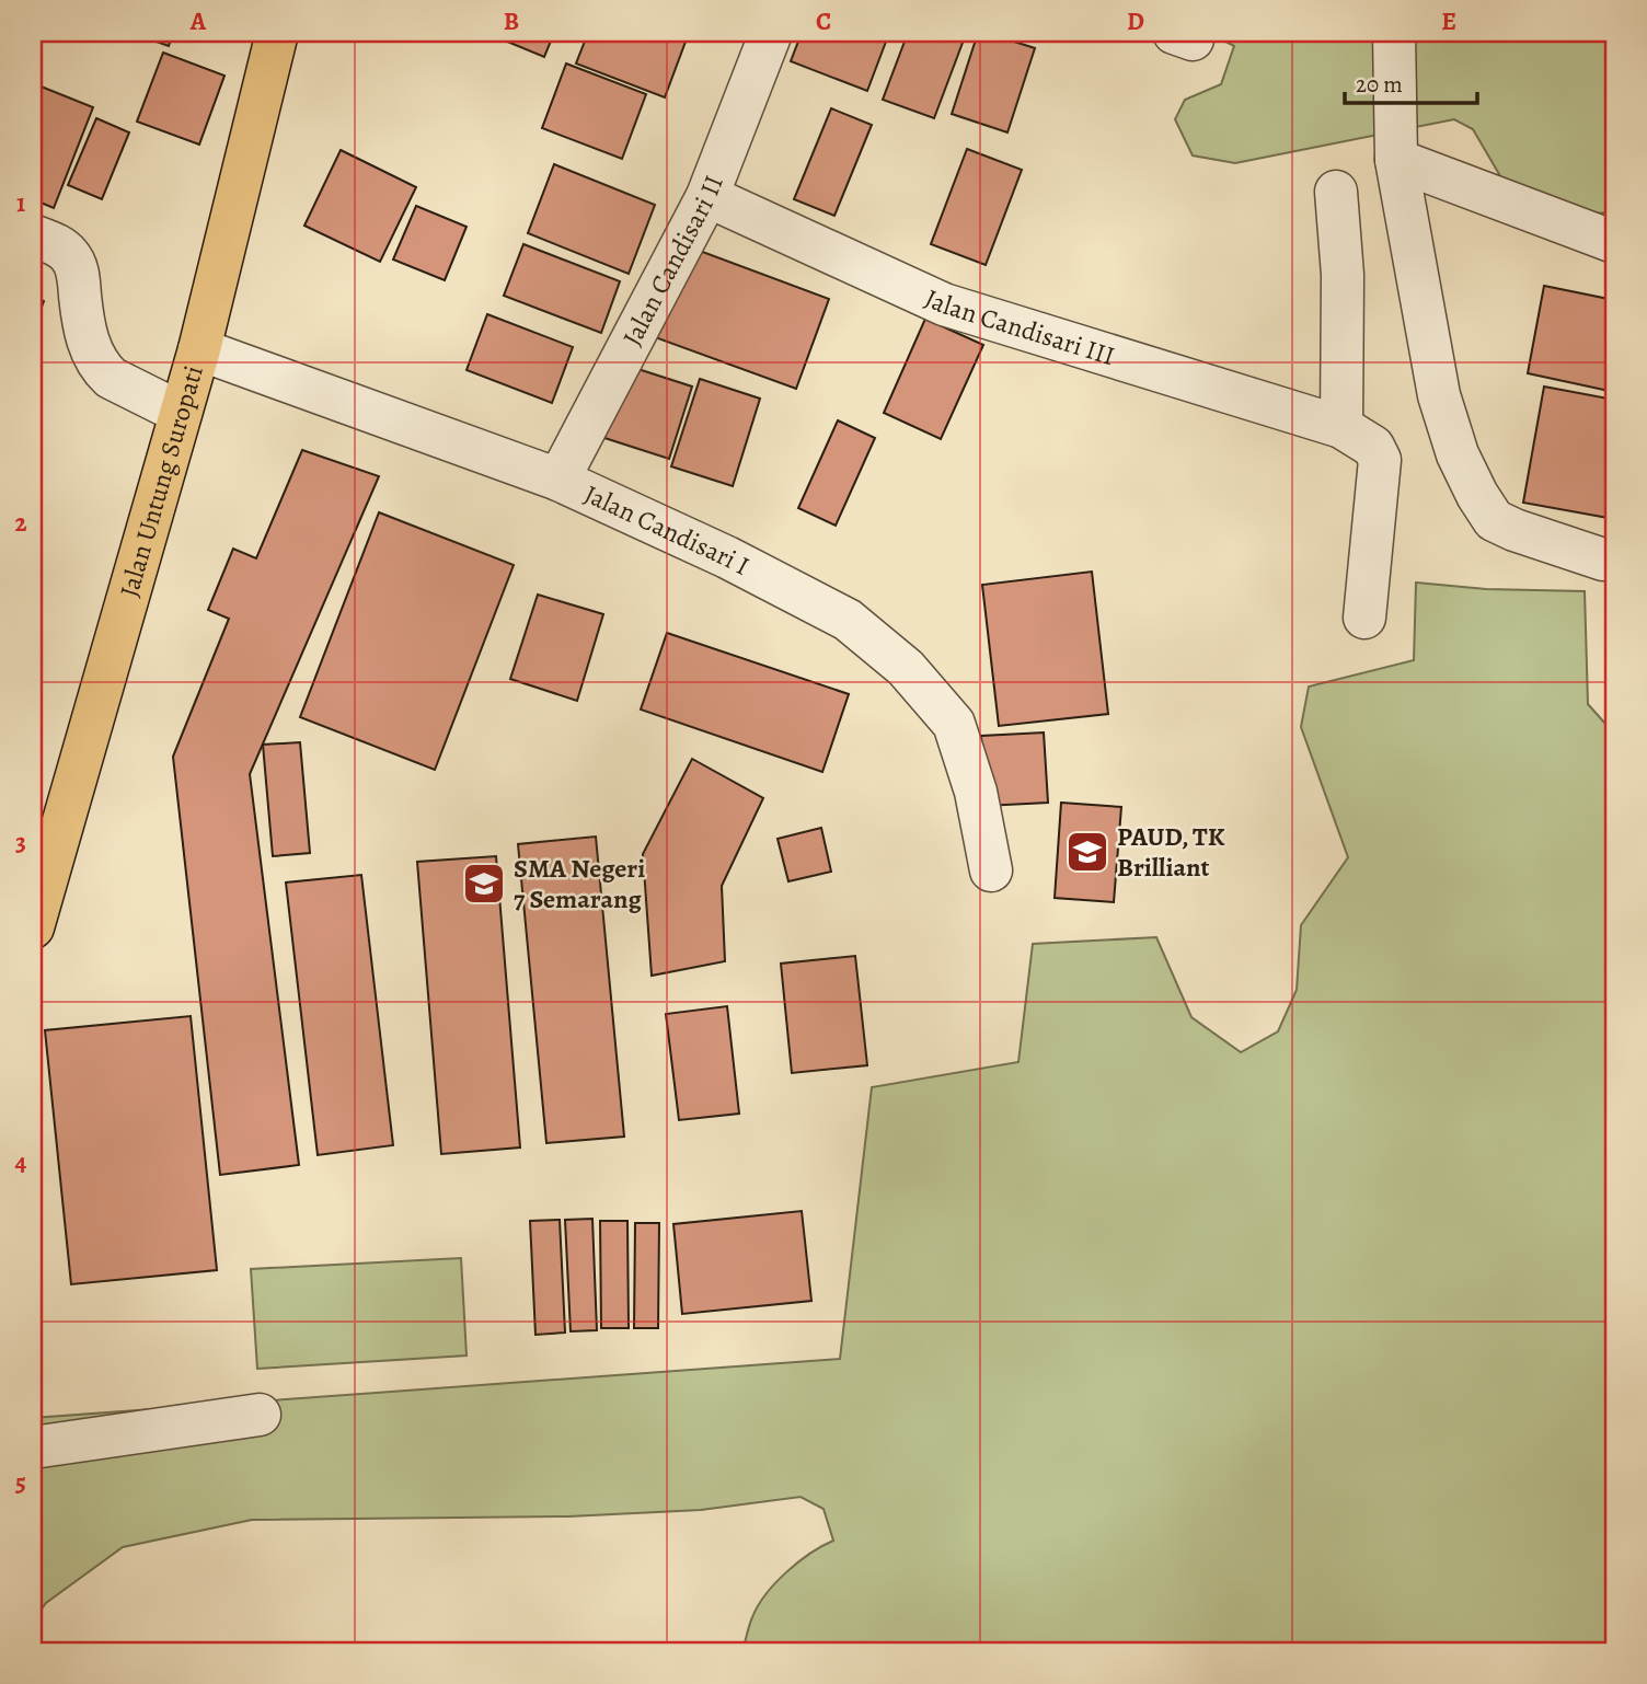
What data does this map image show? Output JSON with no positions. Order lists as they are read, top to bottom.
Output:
{
  "streets": {
    "main road": ["Jalan Untung Suropati"],
    "street": ["Jalan Candisari II", "Jalan Candisari III", "Jalan Candisari I"]
  },
  "crossings": [
    ["Jalan Candisari II", "Jalan Candisari III"],
    ["Jalan Candisari II", "Jalan Candisari I"],
    ["Jalan Untung Suropati", "Jalan Candisari I"]
  ],
  "places": {
    "school or university": ["PAUD, TK Brilliant", "SMA Negeri 7 Semarang"]
  },
  "scale_bar": "20 m",
  "grid": {
    "columns": [
      "A",
      "B",
      "C",
      "D",
      "E"
    ],
    "rows": [
      "1",
      "2",
      "3",
      "4",
      "5"
    ]
  }
}
